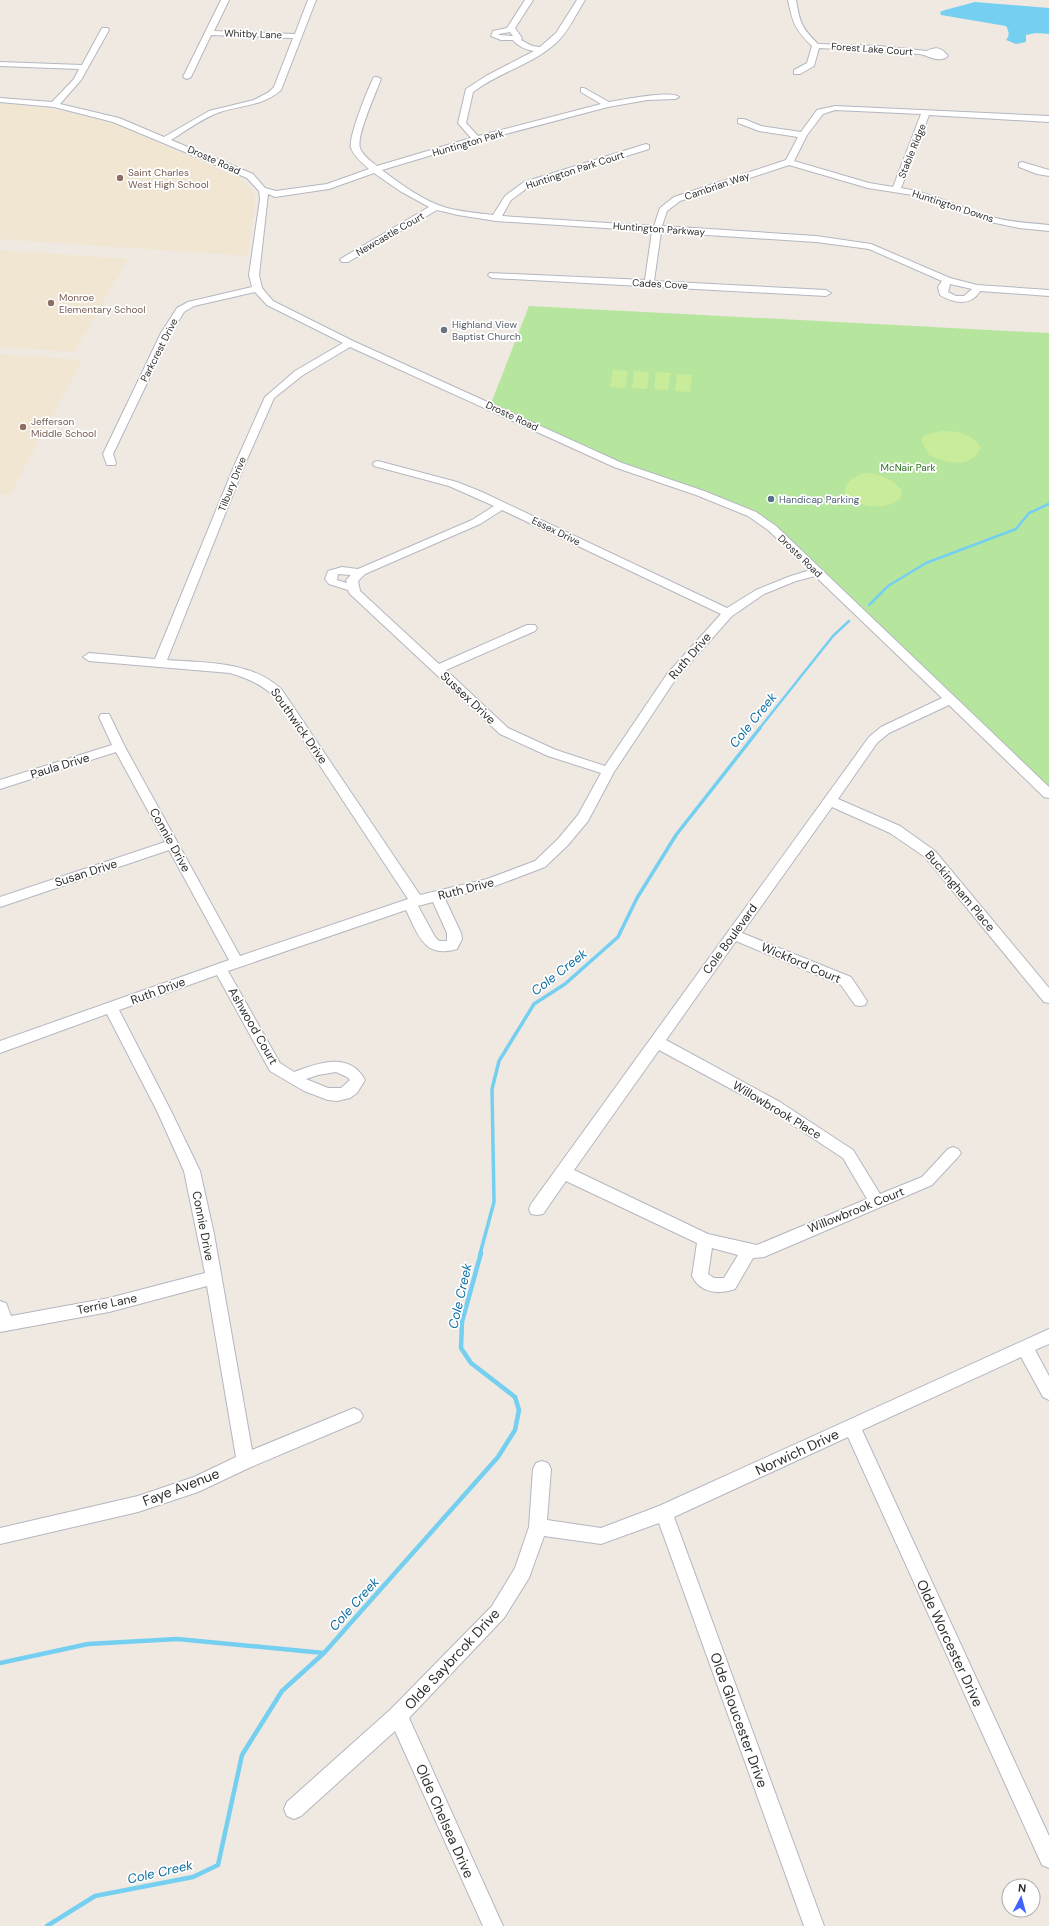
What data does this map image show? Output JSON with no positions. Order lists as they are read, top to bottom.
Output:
{
  "streets": {
    "street": [
      "Whitby Lane",
      "Forest Lake Court",
      "Huntington Park",
      "Stable Ridge",
      "Droste Road",
      "Huntington Park Court",
      "Cambrian Way",
      "Huntington Downs",
      "Huntington Parkway",
      "Newcastle Court",
      "Cades Cove",
      "Parkcrest Drive",
      "Tilbury Drive",
      "Essex Drive",
      "Ruth Drive",
      "Sussex Drive",
      "Southwick Drive",
      "Paula Drive",
      "Connie Drive",
      "Susan Drive",
      "Buckingham Place",
      "Cole Boulevard",
      "Wickford Court",
      "Ashwood Court",
      "Willowbrook Place",
      "Willowbrook Court",
      "Terrie Lane",
      "Norwich Drive",
      "Faye Avenue",
      "Olde Worcester Drive",
      "Olde Saybrcok Drive",
      "Olde Gloucester Drive",
      "Olde Chelsea Drive"
    ]
  },
  "crossings": [
    ["Huntington Park", "Droste Road"],
    ["Huntington Park", "Huntington Parkway"],
    ["Stable Ridge", "Huntington Downs"],
    ["Droste Road", "Parkcrest Drive"],
    ["Droste Road", "Tilbury Drive"],
    ["Droste Road", "Ruth Drive"],
    ["Droste Road", "Cole Boulevard"],
    ["Huntington Park Court", "Huntington Parkway"],
    ["Cambrian Way", "Huntington Downs"],
    ["Cambrian Way", "Huntington Parkway"],
    ["Cambrian Way", "Cades Cove"],
    ["Huntington Parkway", "Newcastle Court"],
    ["Tilbury Drive", "Southwick Drive"],
    ["Essex Drive", "Ruth Drive"],
    ["Ruth Drive", "Sussex Drive"],
    ["Ruth Drive", "Southwick Drive"],
    ["Ruth Drive", "Connie Drive"],
    ["Ruth Drive", "Ashwood Court"],
    ["Paula Drive", "Connie Drive"],
    ["Connie Drive", "Susan Drive"],
    ["Connie Drive", "Terrie Lane"],
    ["Connie Drive", "Faye Avenue"],
    ["Buckingham Place", "Cole Boulevard"],
    ["Cole Boulevard", "Wickford Court"],
    ["Cole Boulevard", "Willowbrook Place"],
    ["Cole Boulevard", "Willowbrook Court"],
    ["Willowbrook Place", "Willowbrook Court"],
    ["Norwich Drive", "Olde Worcester Drive"],
    ["Norwich Drive", "Olde Saybrcok Drive"],
    ["Norwich Drive", "Olde Gloucester Drive"],
    ["Olde Saybrcok Drive", "Olde Chelsea Drive"]
  ],
  "water": ["Cole Creek"],
  "parks": ["McNair Park"],
  "places": [
    "Saint Charles West High School",
    "Monroe Elementary School",
    "Highland View Baptist Church",
    "Jefferson Middle School",
    "Handicap Parking"
  ],
  "north": "top"
}
